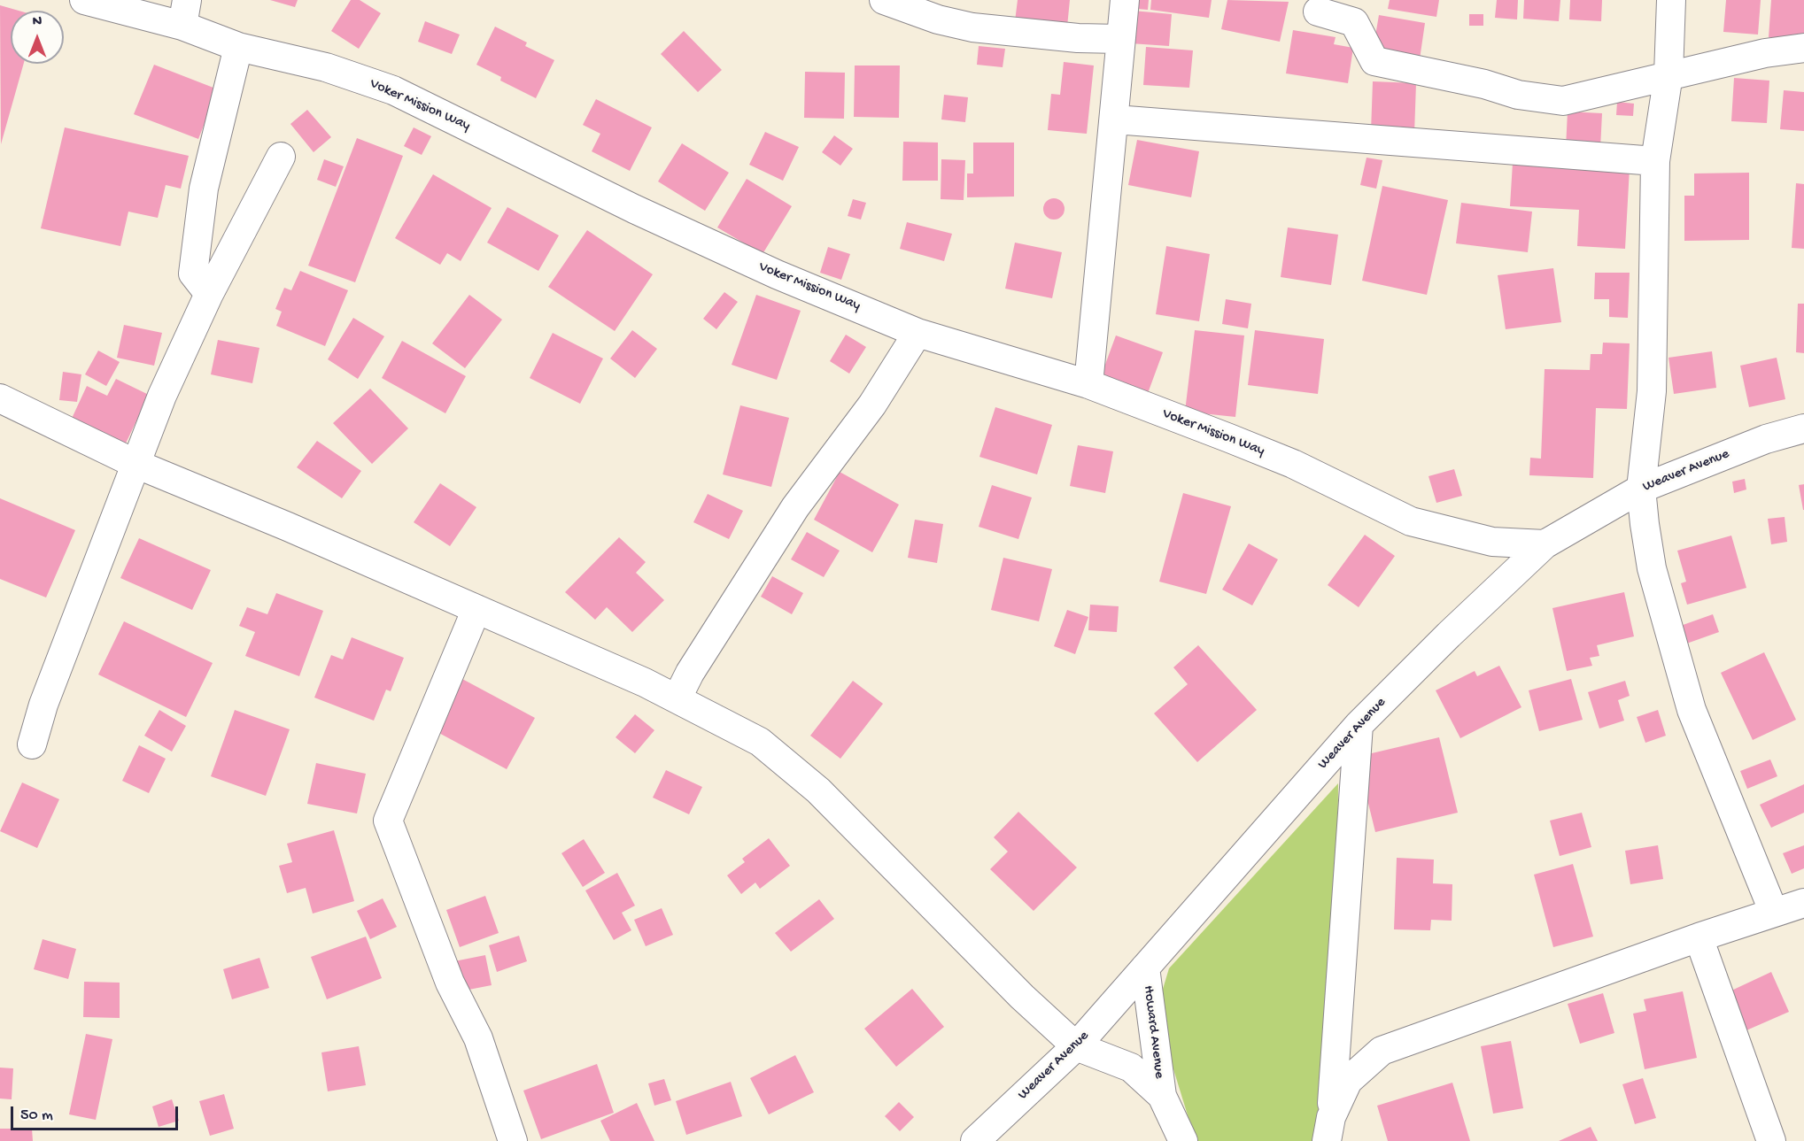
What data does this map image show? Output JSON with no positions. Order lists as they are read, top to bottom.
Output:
{
  "streets": {
    "street": ["Voker Mission Way", "Weaver Avenue", "Howard Avenue"]
  },
  "crossings": [
    ["Voker Mission Way", "Weaver Avenue"],
    ["Weaver Avenue", "Howard Avenue"]
  ],
  "scale_bar": "50 m",
  "north": "top"
}
